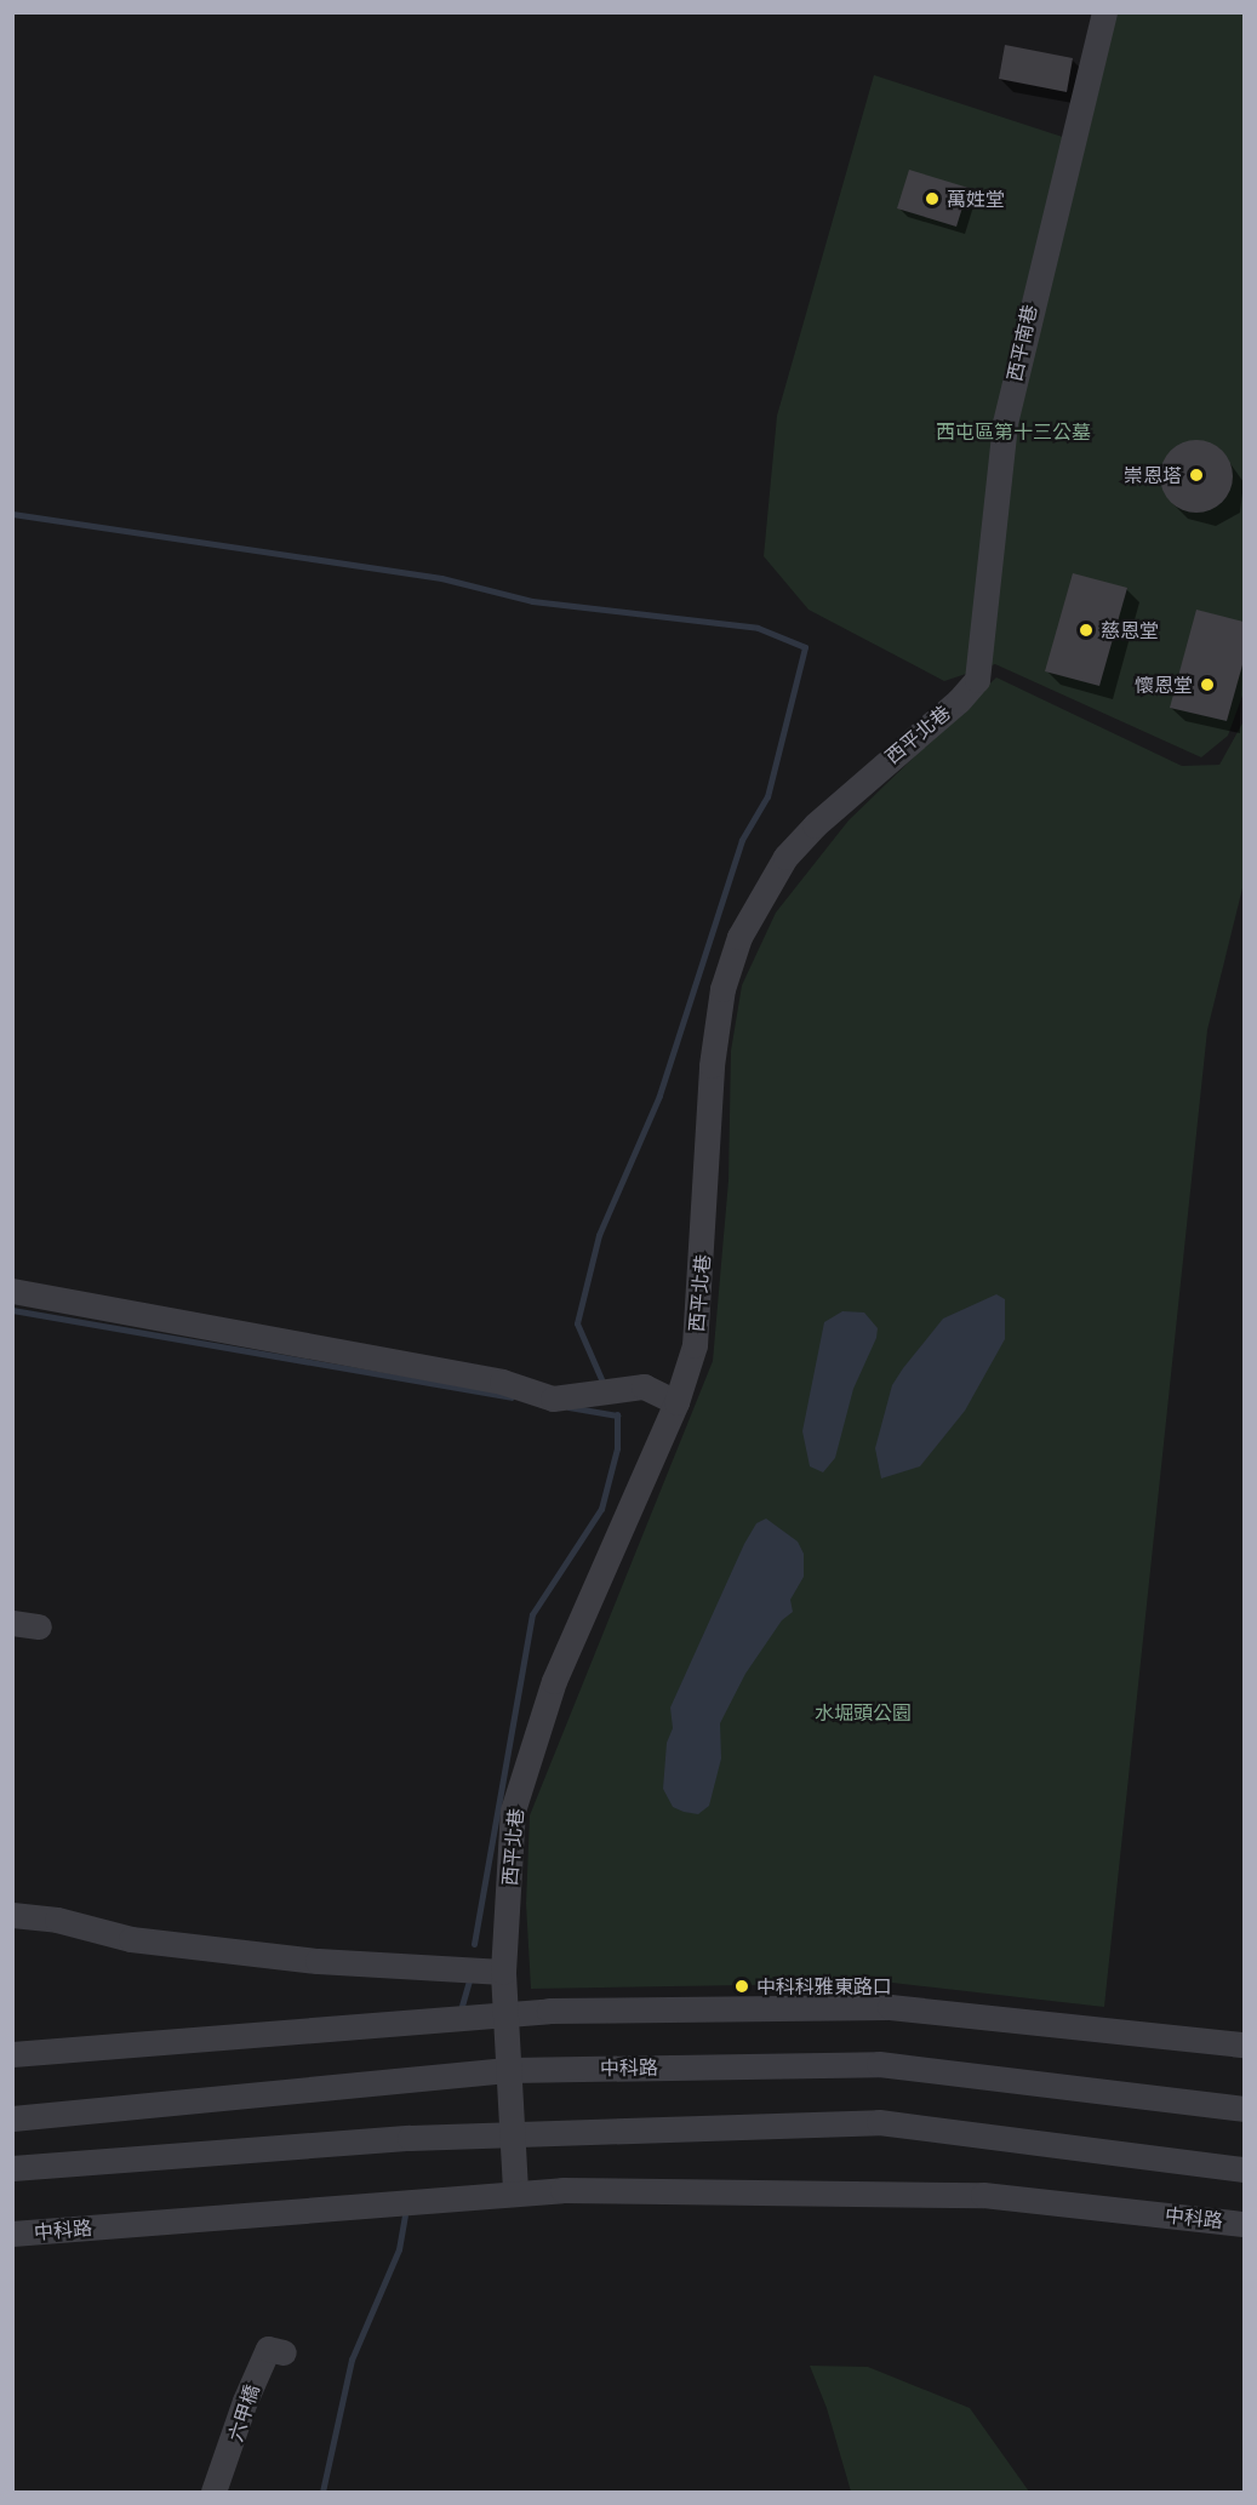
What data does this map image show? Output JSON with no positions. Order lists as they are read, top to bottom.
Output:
{
  "streets": {
    "street": [
      "西平南巷",
      "西平北巷",
      "中科路",
      "六甲橋"
    ]
  },
  "crossings": [
    ["西平南巷", "西平北巷"],
    ["西平北巷", "中科路"]
  ],
  "parks": ["西屯區第十三公墓", "水堀頭公園"],
  "places": [
    "萬姓堂",
    "崇恩塔",
    "慈恩堂",
    "懷恩堂",
    "中科科雅東路口"
  ]
}
